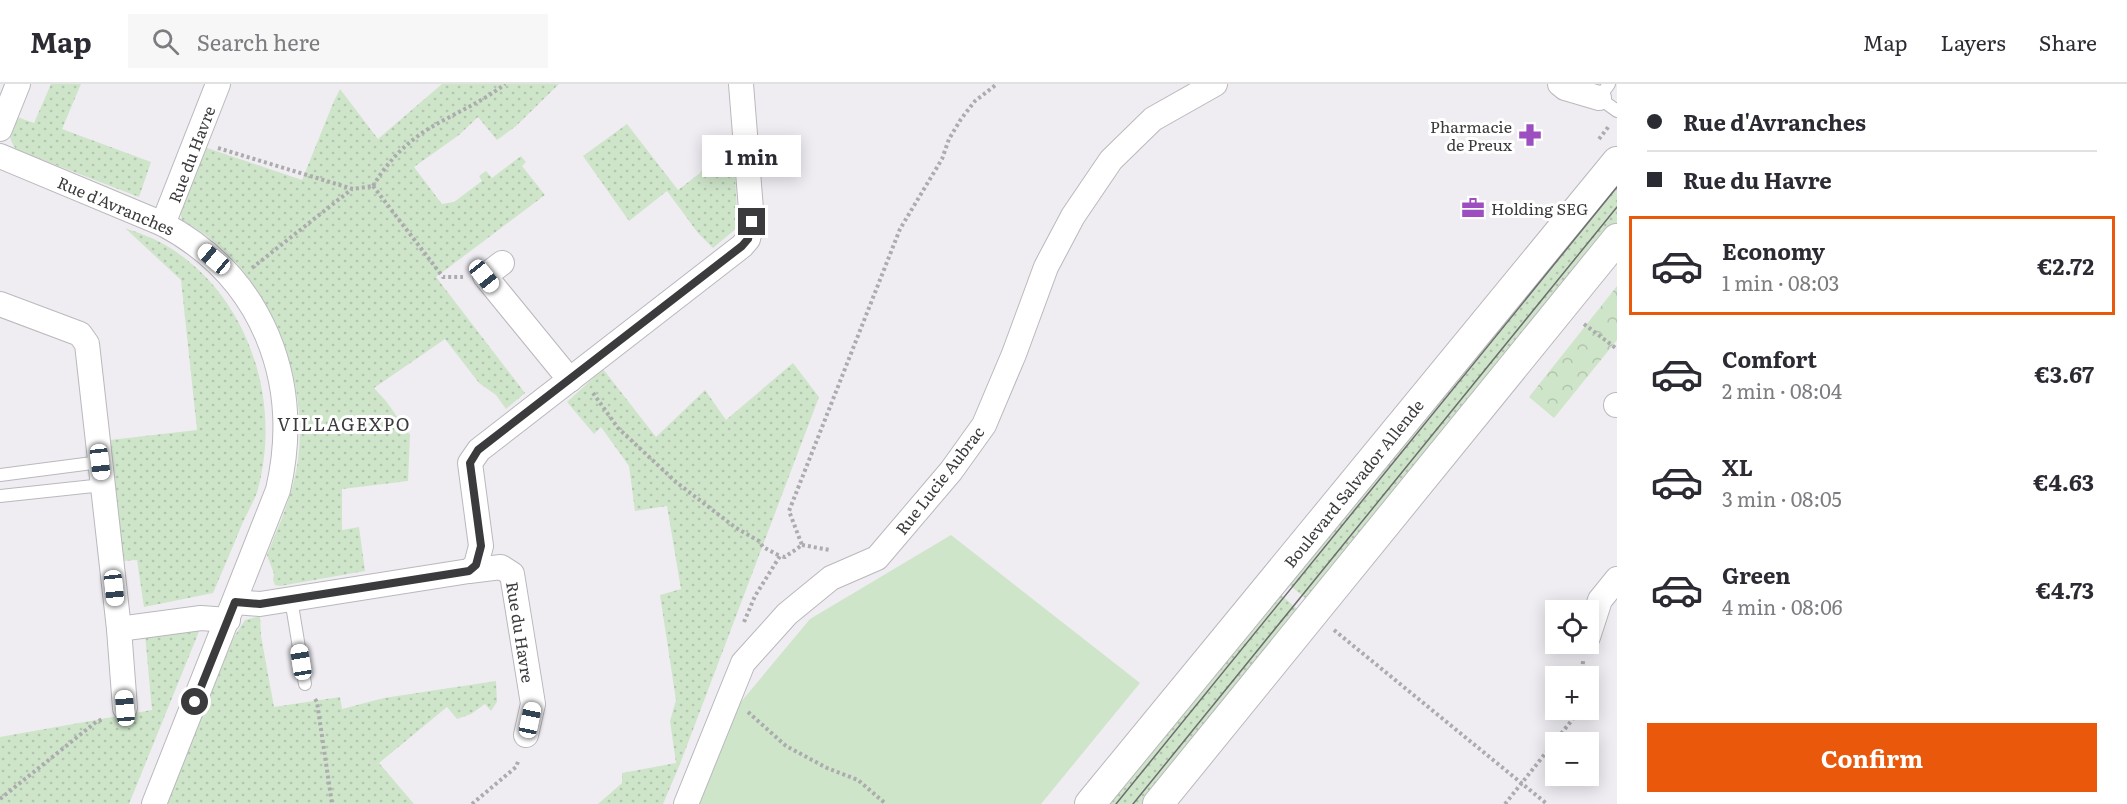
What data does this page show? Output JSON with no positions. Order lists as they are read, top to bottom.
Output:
{
  "streets": {
    "street": [
      "Rue du Havre",
      "Rue d'Avranches",
      "Rue Lucie Aubrac",
      "Boulevard Salvador Allende"
    ]
  },
  "crossings": [
    ["Rue du Havre", "Rue d'Avranches"]
  ],
  "districts": ["VILLAGEXPO"],
  "places": {
    "pharmacy": ["Pharmacie de Preux"],
    "office": ["Holding SEG"]
  },
  "page": {
    "header": "Map",
    "search": "Search here",
    "nav": ["Map", "Layers", "Share"],
    "banner": ["Rue d'Avranches", "Rue du Havre"],
    "bubble": "1 min",
    "list": [
      {
        "name": "Economy",
        "note": "1 min · 08:03",
        "value": "€2.72"
      },
      {
        "name": "Comfort",
        "note": "2 min · 08:04",
        "value": "€3.67"
      },
      {
        "name": "XL",
        "note": "3 min · 08:05",
        "value": "€4.63"
      },
      {
        "name": "Green",
        "note": "4 min · 08:06",
        "value": "€4.73"
      }
    ],
    "map_buttons": ["+", "−"],
    "buttons": "Confirm"
  }
}
